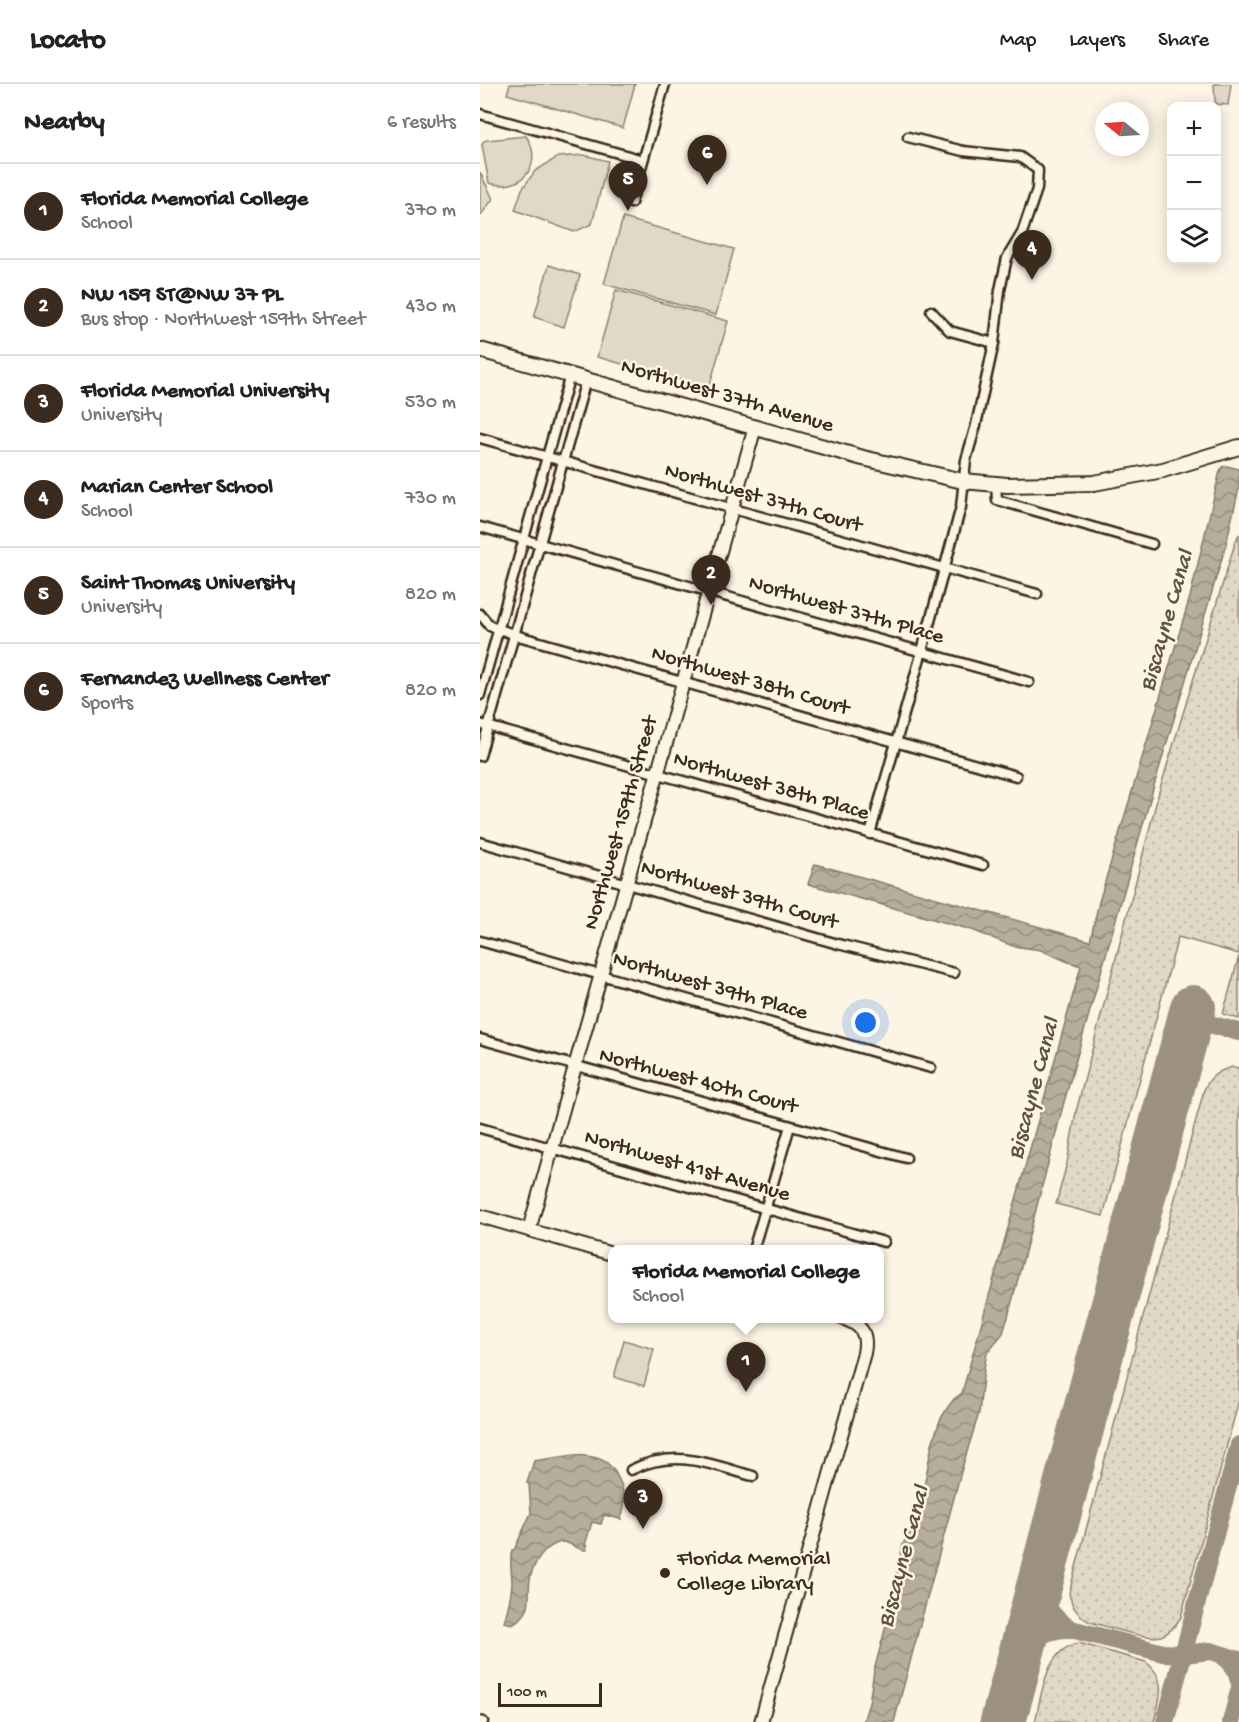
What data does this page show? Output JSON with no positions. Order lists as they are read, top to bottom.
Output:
{
  "streets": {
    "main road": ["Northwest 37th Avenue"],
    "street": [
      "Northwest 37th Court",
      "Northwest 37th Place",
      "Northwest 38th Court",
      "Northwest 38th Place",
      "Northwest 159th Street",
      "Northwest 39th Court",
      "Northwest 39th Place",
      "Northwest 40th Court",
      "Northwest 41st Avenue"
    ]
  },
  "crossings": [
    ["Northwest 37th Avenue", "Northwest 159th Street"],
    ["Northwest 37th Court", "Northwest 159th Street"],
    ["Northwest 37th Place", "Northwest 159th Street"],
    ["Northwest 38th Court", "Northwest 159th Street"],
    ["Northwest 38th Place", "Northwest 159th Street"],
    ["Northwest 159th Street", "Northwest 39th Court"],
    ["Northwest 159th Street", "Northwest 39th Place"],
    ["Northwest 159th Street", "Northwest 40th Court"],
    ["Northwest 159th Street", "Northwest 41st Avenue"]
  ],
  "water": ["Biscayne Canal"],
  "places": ["Florida Memorial College Library"],
  "scale_bar": "100 m",
  "north": "left",
  "page": {
    "header": "Locato",
    "nav": ["Map", "Layers", "Share"],
    "heading": ["Nearby", "6 results"],
    "map_buttons": ["+", "−"],
    "pins": [
      "6",
      "5",
      "4",
      "2",
      "1",
      "3"
    ],
    "list": [
      {
        "mark": "1",
        "name": "Florida Memorial College",
        "note": "School",
        "value": "370 m"
      },
      {
        "mark": "2",
        "name": "NW 159 ST@NW 37 PL",
        "note": "Bus stop · Northwest 159th Street",
        "value": "430 m"
      },
      {
        "mark": "3",
        "name": "Florida Memorial University",
        "note": "University",
        "value": "530 m"
      },
      {
        "mark": "4",
        "name": "Marian Center School",
        "note": "School",
        "value": "730 m"
      },
      {
        "mark": "5",
        "name": "Saint Thomas University",
        "note": "University",
        "value": "820 m"
      },
      {
        "mark": "6",
        "name": "Fernandez Wellness Center",
        "note": "Sports",
        "value": "820 m"
      }
    ],
    "popup": ["Florida Memorial College", "School"],
    "scale": "100 m"
  }
}
